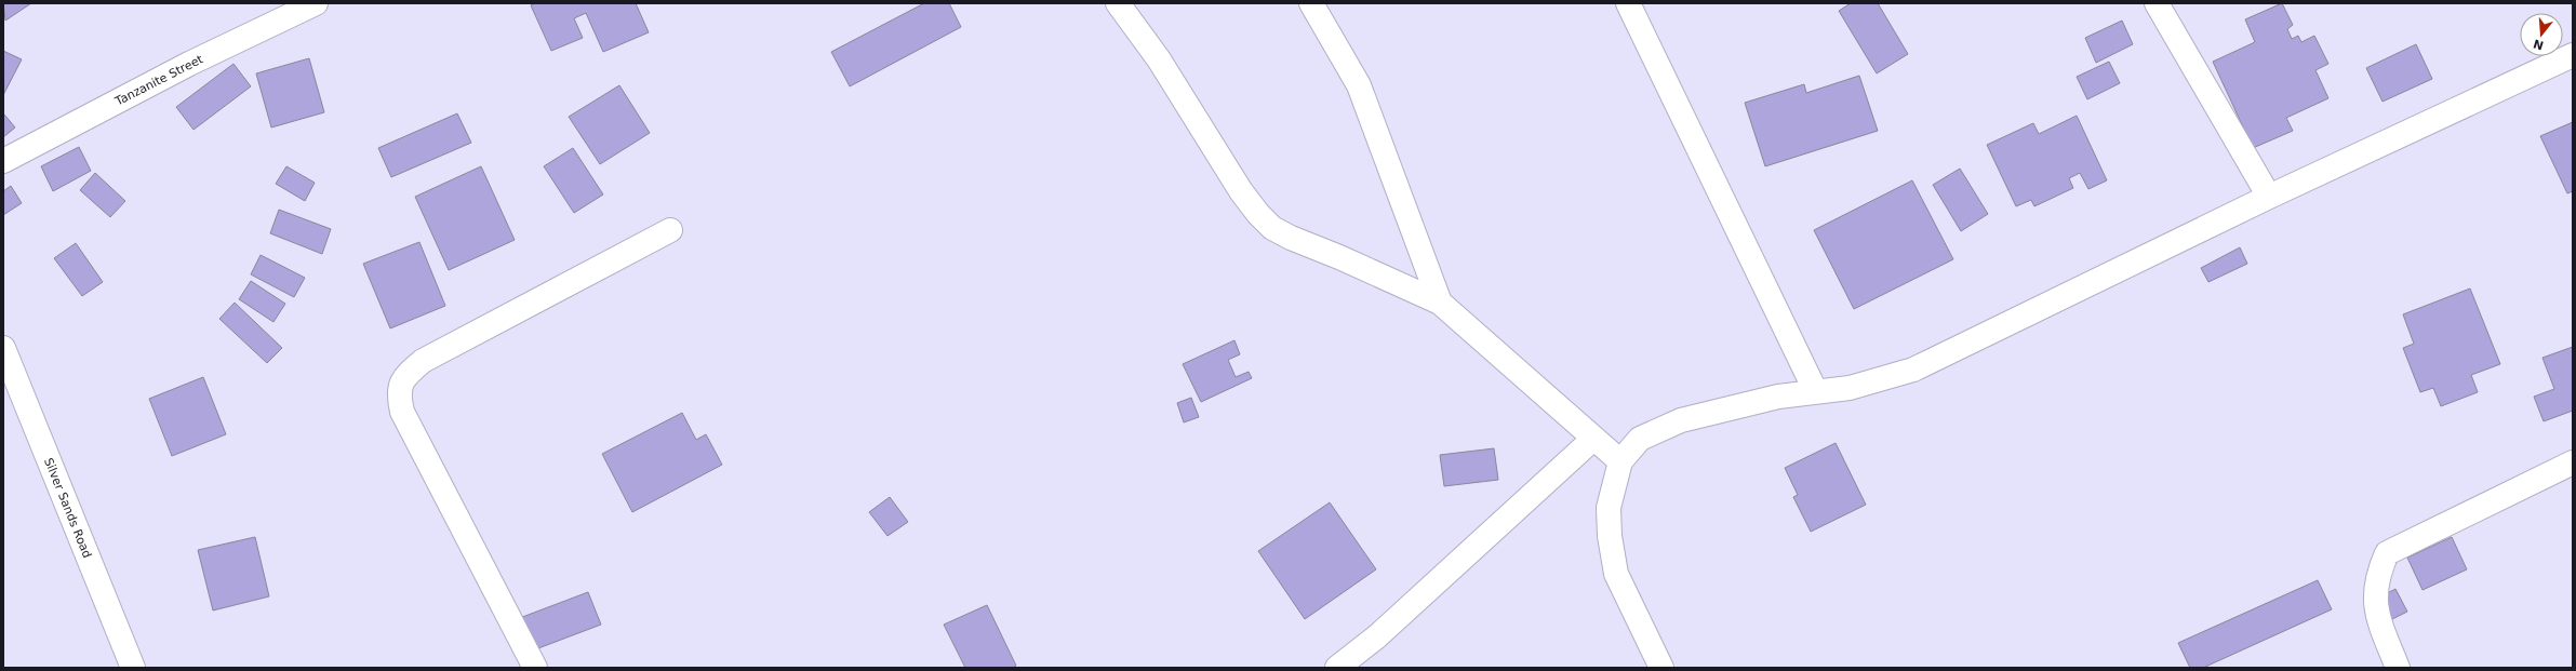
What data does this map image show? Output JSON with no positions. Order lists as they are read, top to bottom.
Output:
{
  "streets": {
    "street": ["Tanzanite Street", "Silver Sands Road"]
  },
  "north": "bottom"
}
